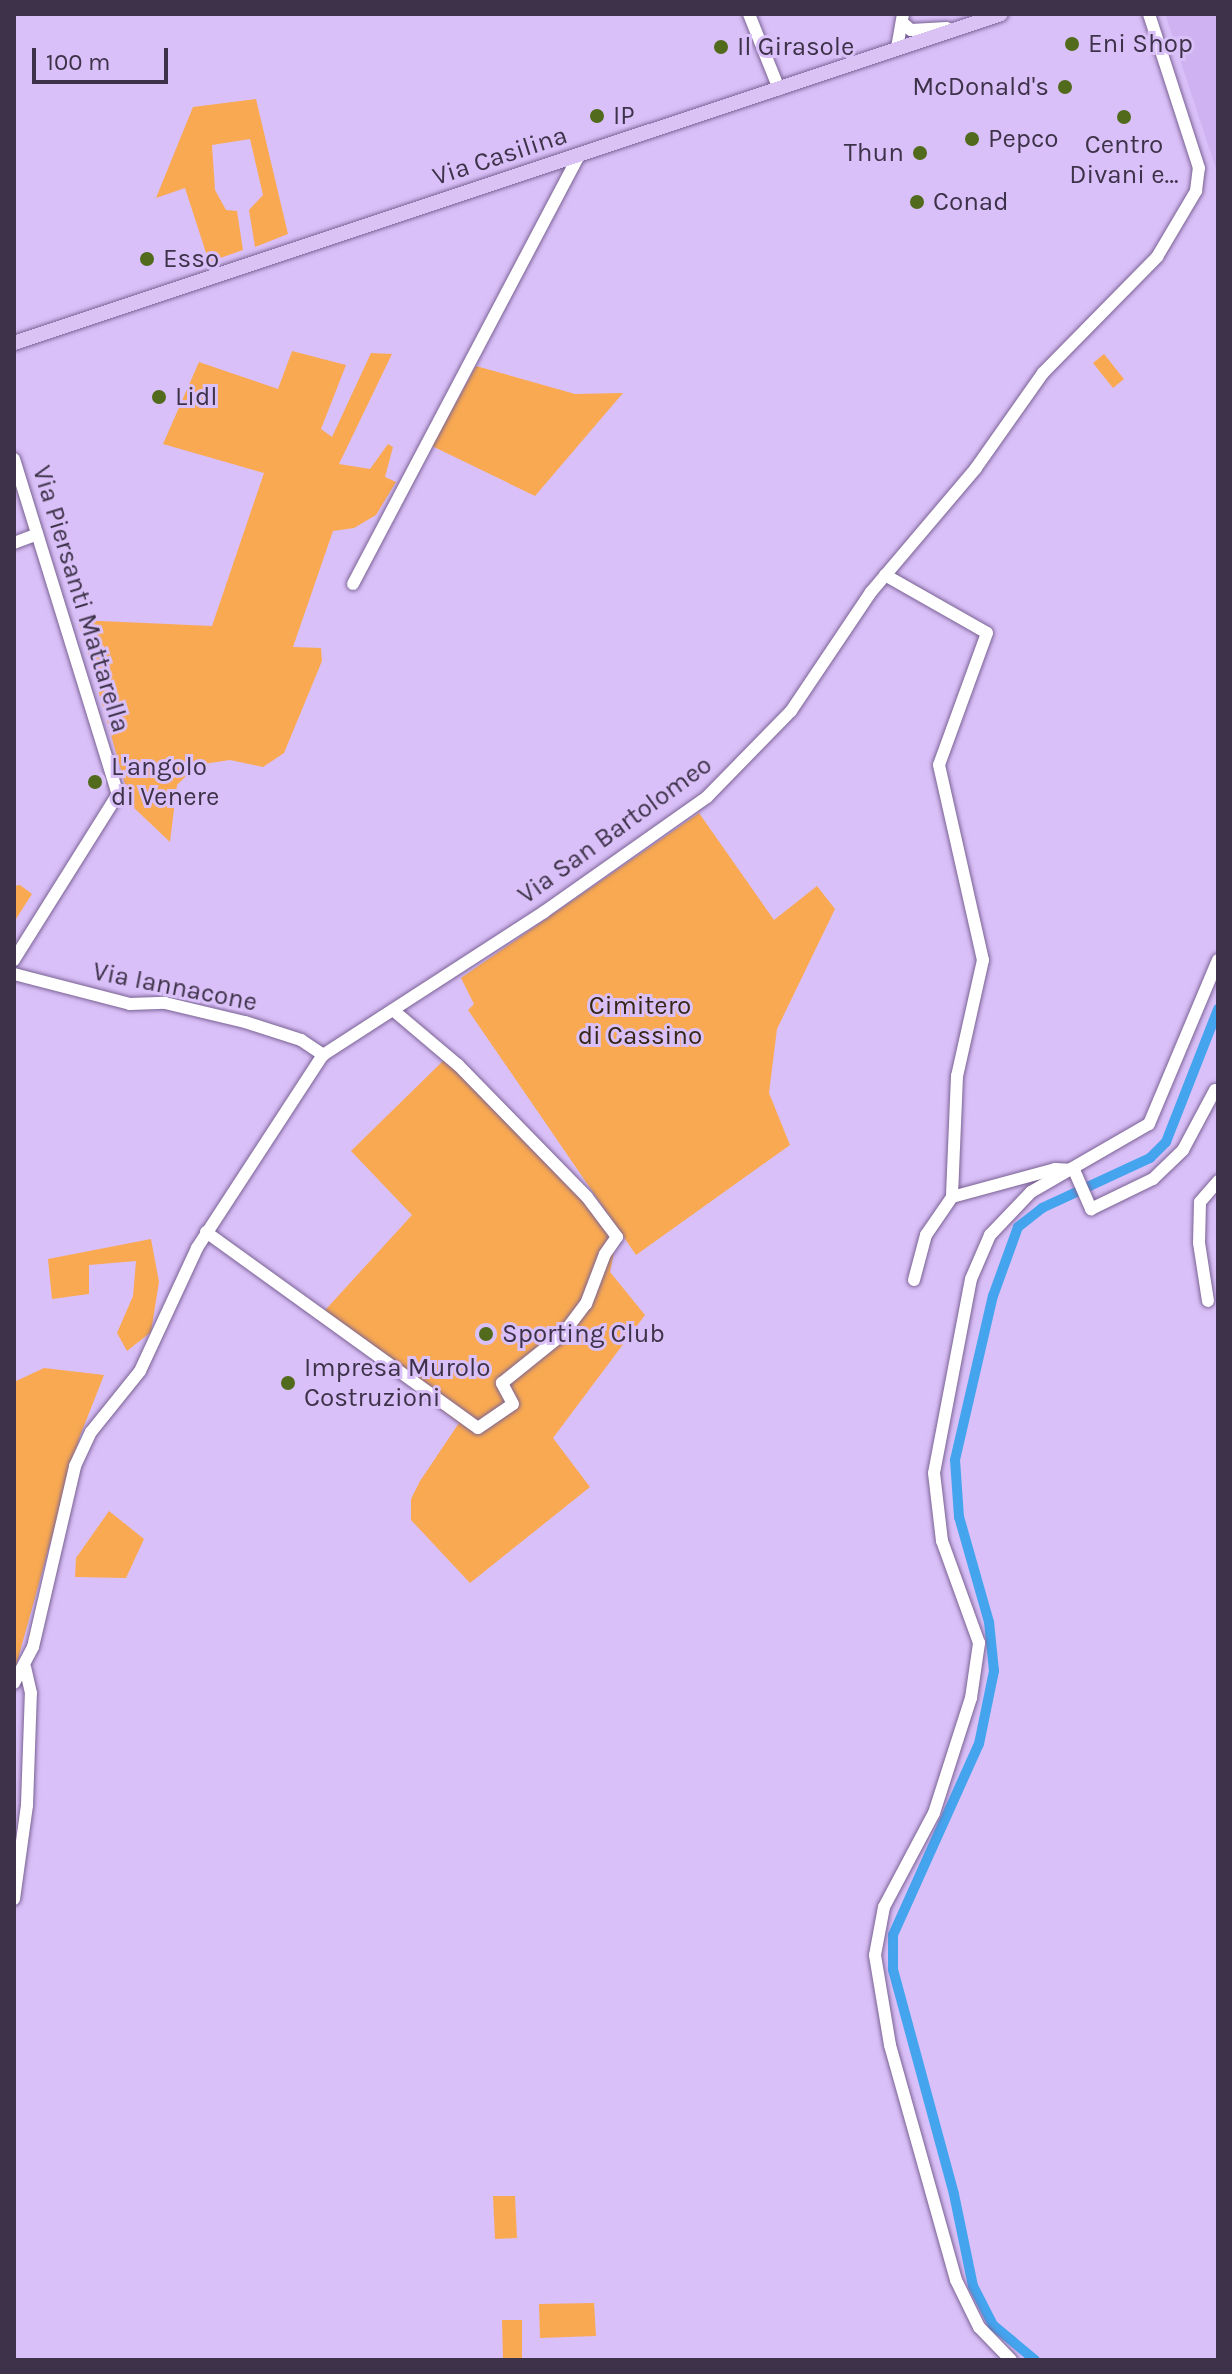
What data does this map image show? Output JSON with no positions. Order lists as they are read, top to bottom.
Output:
{
  "streets": {
    "main road": ["Via Casilina"],
    "street": ["Via Piersanti Mattarella", "Via San Bartolomeo", "Via Iannacone"]
  },
  "crossings": [
    ["Via San Bartolomeo", "Via Iannacone"]
  ],
  "parks": ["Cimitero di Cassino"],
  "places": [
    "Eni Shop",
    "Il Girasole",
    "McDonald's",
    "IP",
    "Centro Divani e…",
    "Pepco",
    "Thun",
    "Conad",
    "Esso",
    "Lidl",
    "L'angolo di Venere",
    "Sporting Club",
    "Impresa Murolo Costruzioni"
  ],
  "scale_bar": "100 m"
}
